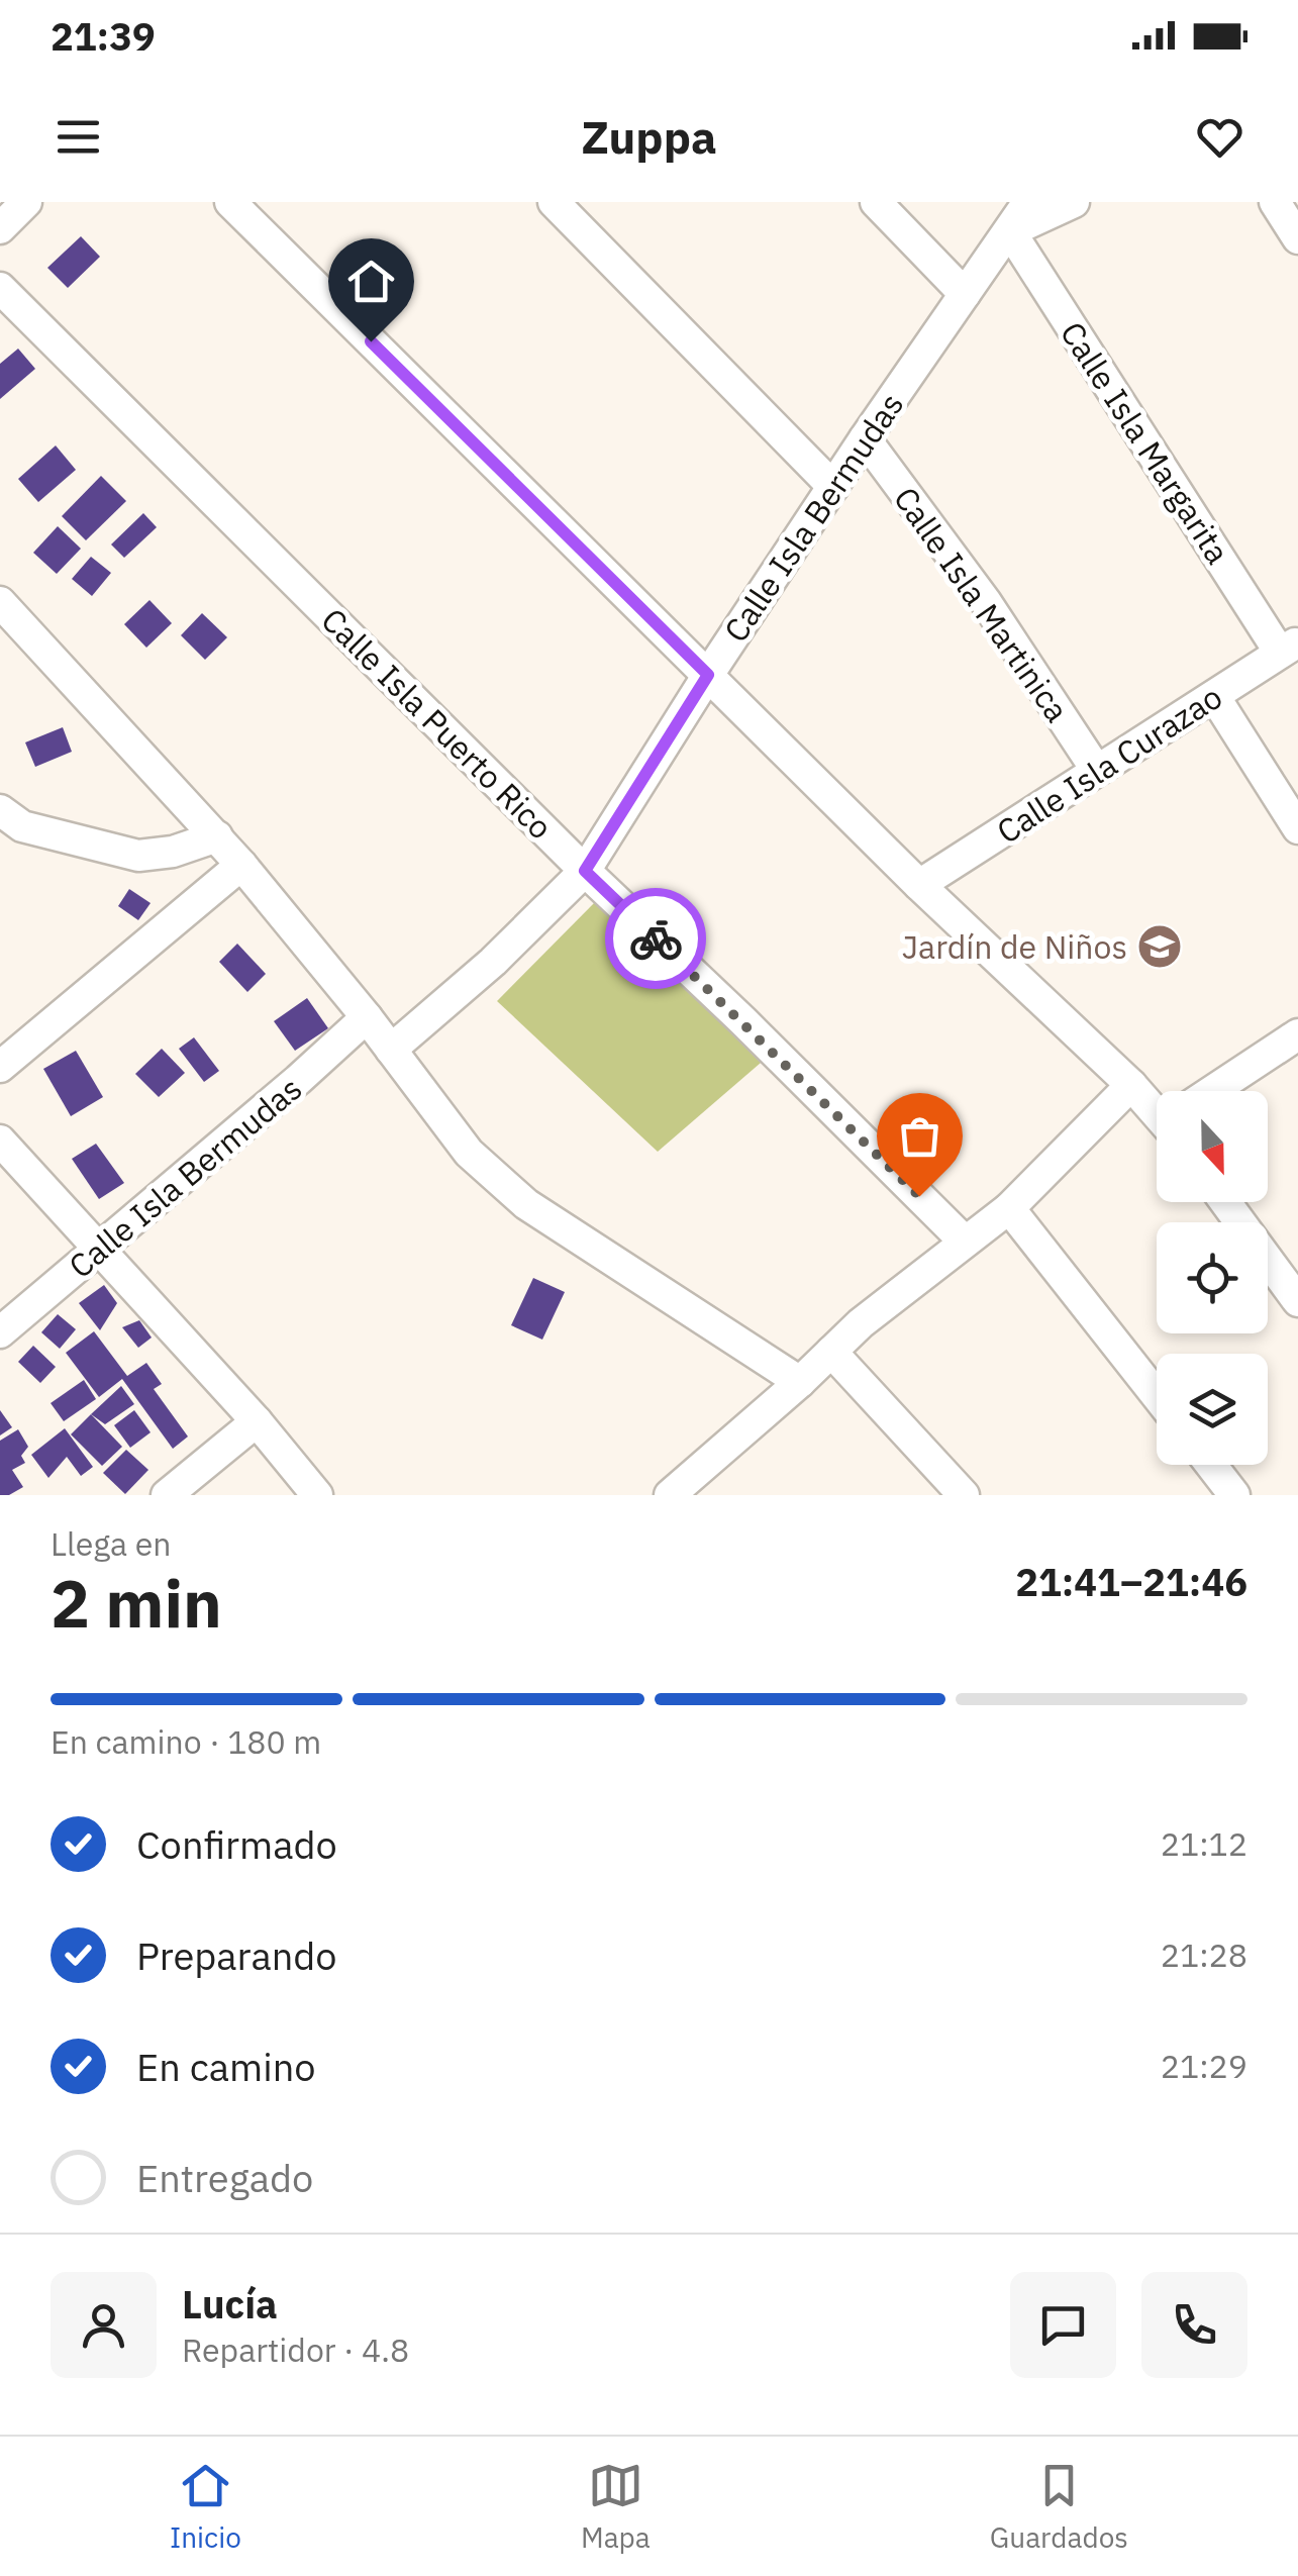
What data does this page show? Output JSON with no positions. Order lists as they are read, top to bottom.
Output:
{
  "streets": {
    "street": [
      "Calle Isla Margarita",
      "Calle Isla Bermudas",
      "Calle Isla Martinica",
      "Calle Isla Puerto Rico",
      "Calle Isla Curazao"
    ]
  },
  "crossings": [
    ["Calle Isla Margarita", "Calle Isla Bermudas"],
    ["Calle Isla Margarita", "Calle Isla Curazao"],
    ["Calle Isla Bermudas", "Calle Isla Martinica"],
    ["Calle Isla Bermudas", "Calle Isla Puerto Rico"],
    ["Calle Isla Martinica", "Calle Isla Curazao"]
  ],
  "places": {
    "school or university": ["Jardín de Niños"]
  },
  "north": "bottom",
  "page": {
    "status": "21:39",
    "header": "Zuppa",
    "heading": ["2 min", "Llega en", "21:41–21:46"],
    "panel": ["Lucía", "Repartidor · 4.8"],
    "bar": "En camino · 180 m",
    "list": [
      ["Confirmado", "21:12"],
      ["Preparando", "21:28"],
      ["En camino", "21:29"],
      "Entregado"
    ],
    "tabs": ["Inicio", "Mapa", "Guardados"]
  }
}
